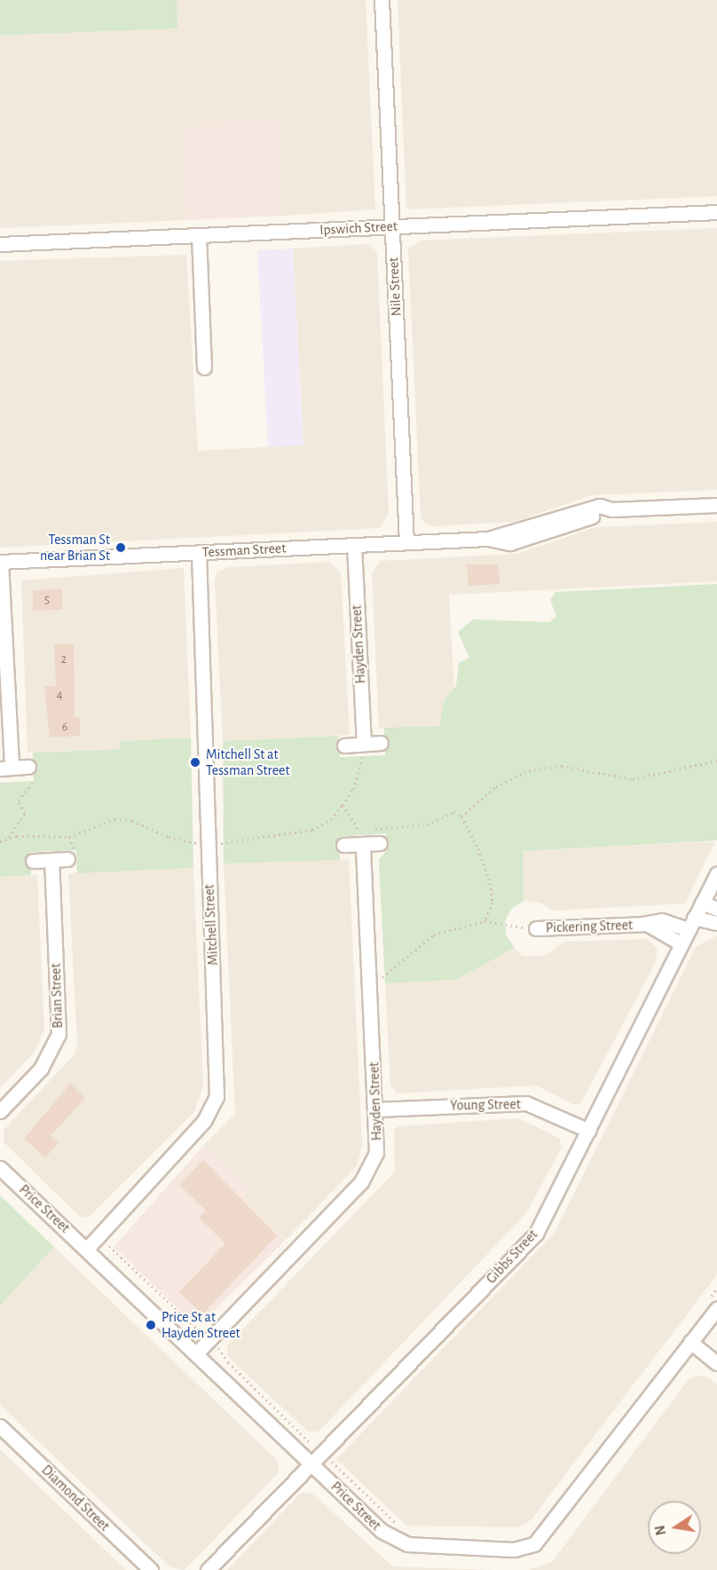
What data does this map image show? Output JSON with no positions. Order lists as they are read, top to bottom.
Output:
{
  "streets": {
    "street": [
      "Ipswich Street",
      "Nile Street",
      "Tessman Street",
      "Hayden Street",
      "Mitchell Street",
      "Pickering Street",
      "Brian Street",
      "Young Street",
      "Price Street",
      "Gibbs Street",
      "Diamond Street"
    ]
  },
  "crossings": [
    ["Ipswich Street", "Nile Street"],
    ["Nile Street", "Tessman Street"],
    ["Tessman Street", "Hayden Street"],
    ["Tessman Street", "Mitchell Street"],
    ["Hayden Street", "Young Street"],
    ["Hayden Street", "Price Street"],
    ["Mitchell Street", "Price Street"],
    ["Pickering Street", "Gibbs Street"],
    ["Young Street", "Gibbs Street"],
    ["Price Street", "Gibbs Street"]
  ],
  "places": ["Tessman St near Brian St", "Mitchell St at Tessman Street", "Price St at Hayden Street"],
  "house_numbers": [
    "5",
    "2",
    "4",
    "6"
  ],
  "north": "left"
}
